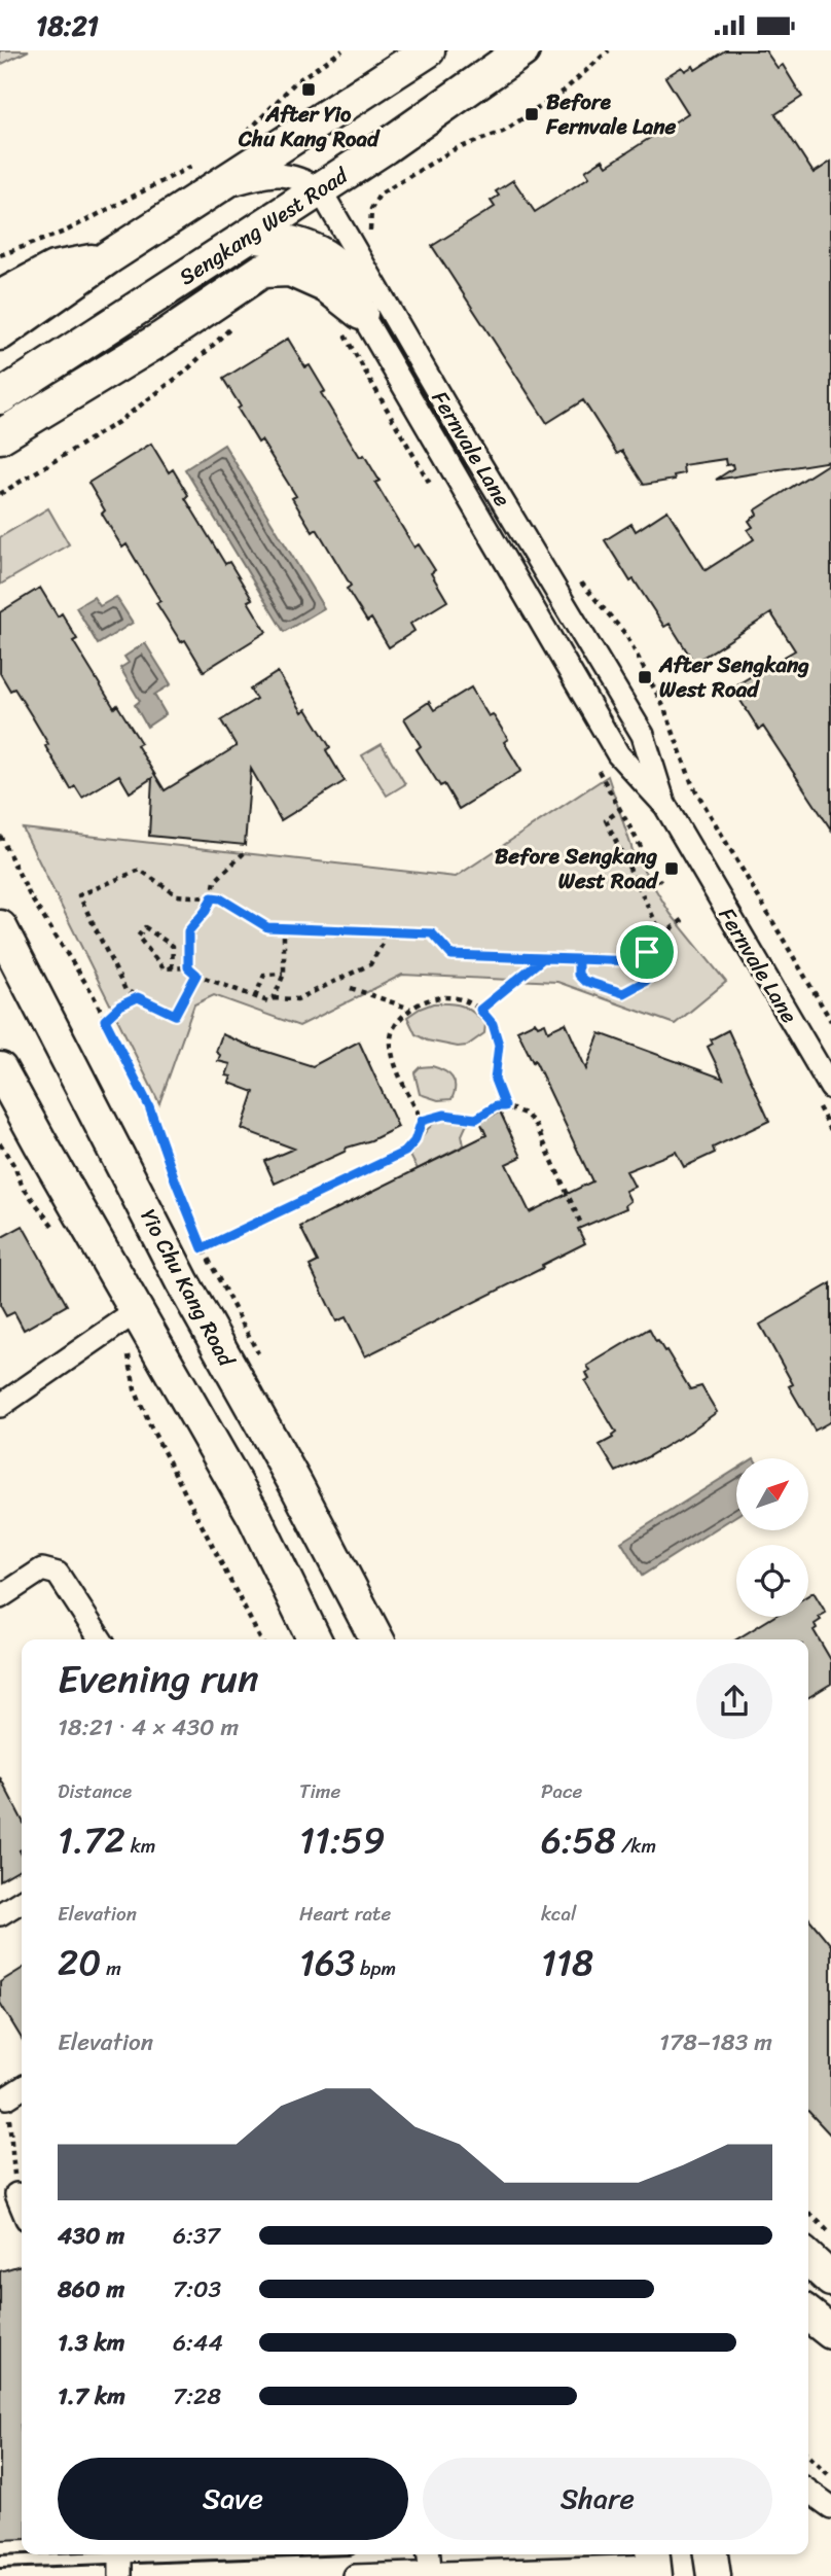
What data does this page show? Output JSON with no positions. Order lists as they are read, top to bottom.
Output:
{
  "streets": {
    "main road": ["Sengkang West Road", "Yio Chu Kang Road"],
    "street": ["Fernvale Lane"]
  },
  "crossings": [
    ["Sengkang West Road", "Fernvale Lane"]
  ],
  "places": {
    "transit": [
      "After Yio Chu Kang Road",
      "Before Fernvale Lane",
      "After Sengkang West Road",
      "Before Sengkang West Road"
    ]
  },
  "north": "top right",
  "page": {
    "status": "18:21",
    "heading": ["Evening run", "18:21 · 4 × 430 m"],
    "stats": [
      ["Distance", "1.72 km"],
      ["Time", "11:59"],
      ["Pace", "6:58 /km"],
      ["Elevation", "20 m"],
      ["Heart rate", "163 bpm"],
      ["kcal", "118"]
    ],
    "chart": ["Elevation", "178–183 m"],
    "list": [
      {
        "name": "430 m",
        "note": "6:37"
      },
      {
        "name": "860 m",
        "note": "7:03"
      },
      {
        "name": "1.3 km",
        "note": "6:44"
      },
      {
        "name": "1.7 km",
        "note": "7:28"
      }
    ],
    "buttons": ["Save", "Share"]
  }
}
